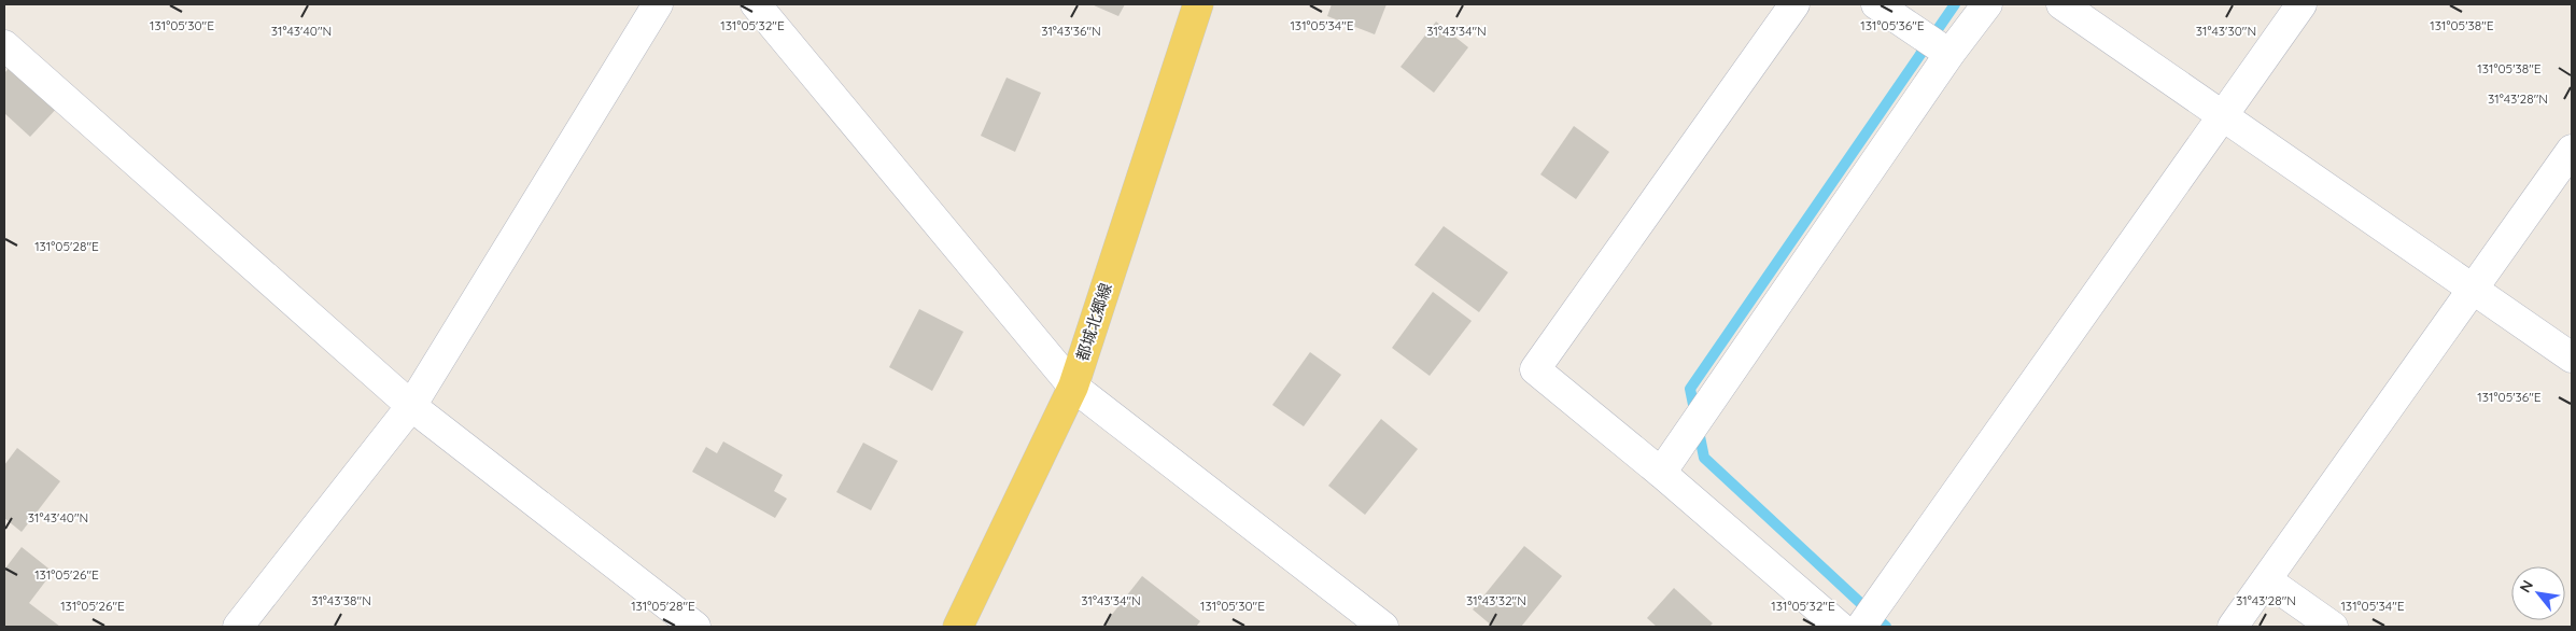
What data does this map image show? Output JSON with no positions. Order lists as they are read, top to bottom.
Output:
{
  "streets": {
    "main road": ["都城北郷線"]
  },
  "north": "top left",
  "coordinates": [
    "131°05'38\"E",
    "131°05'30\"E",
    "131°05'32\"E",
    "131°05'34\"E",
    "131°05'36\"E",
    "31°43'40\"N",
    "31°43'36\"N",
    "31°43'34\"N",
    "31°43'30\"N",
    "31°43'28\"N",
    "131°05'28\"E",
    "131°05'26\"E",
    "31°43'38\"N",
    "31°43'32\"N"
  ]
}
